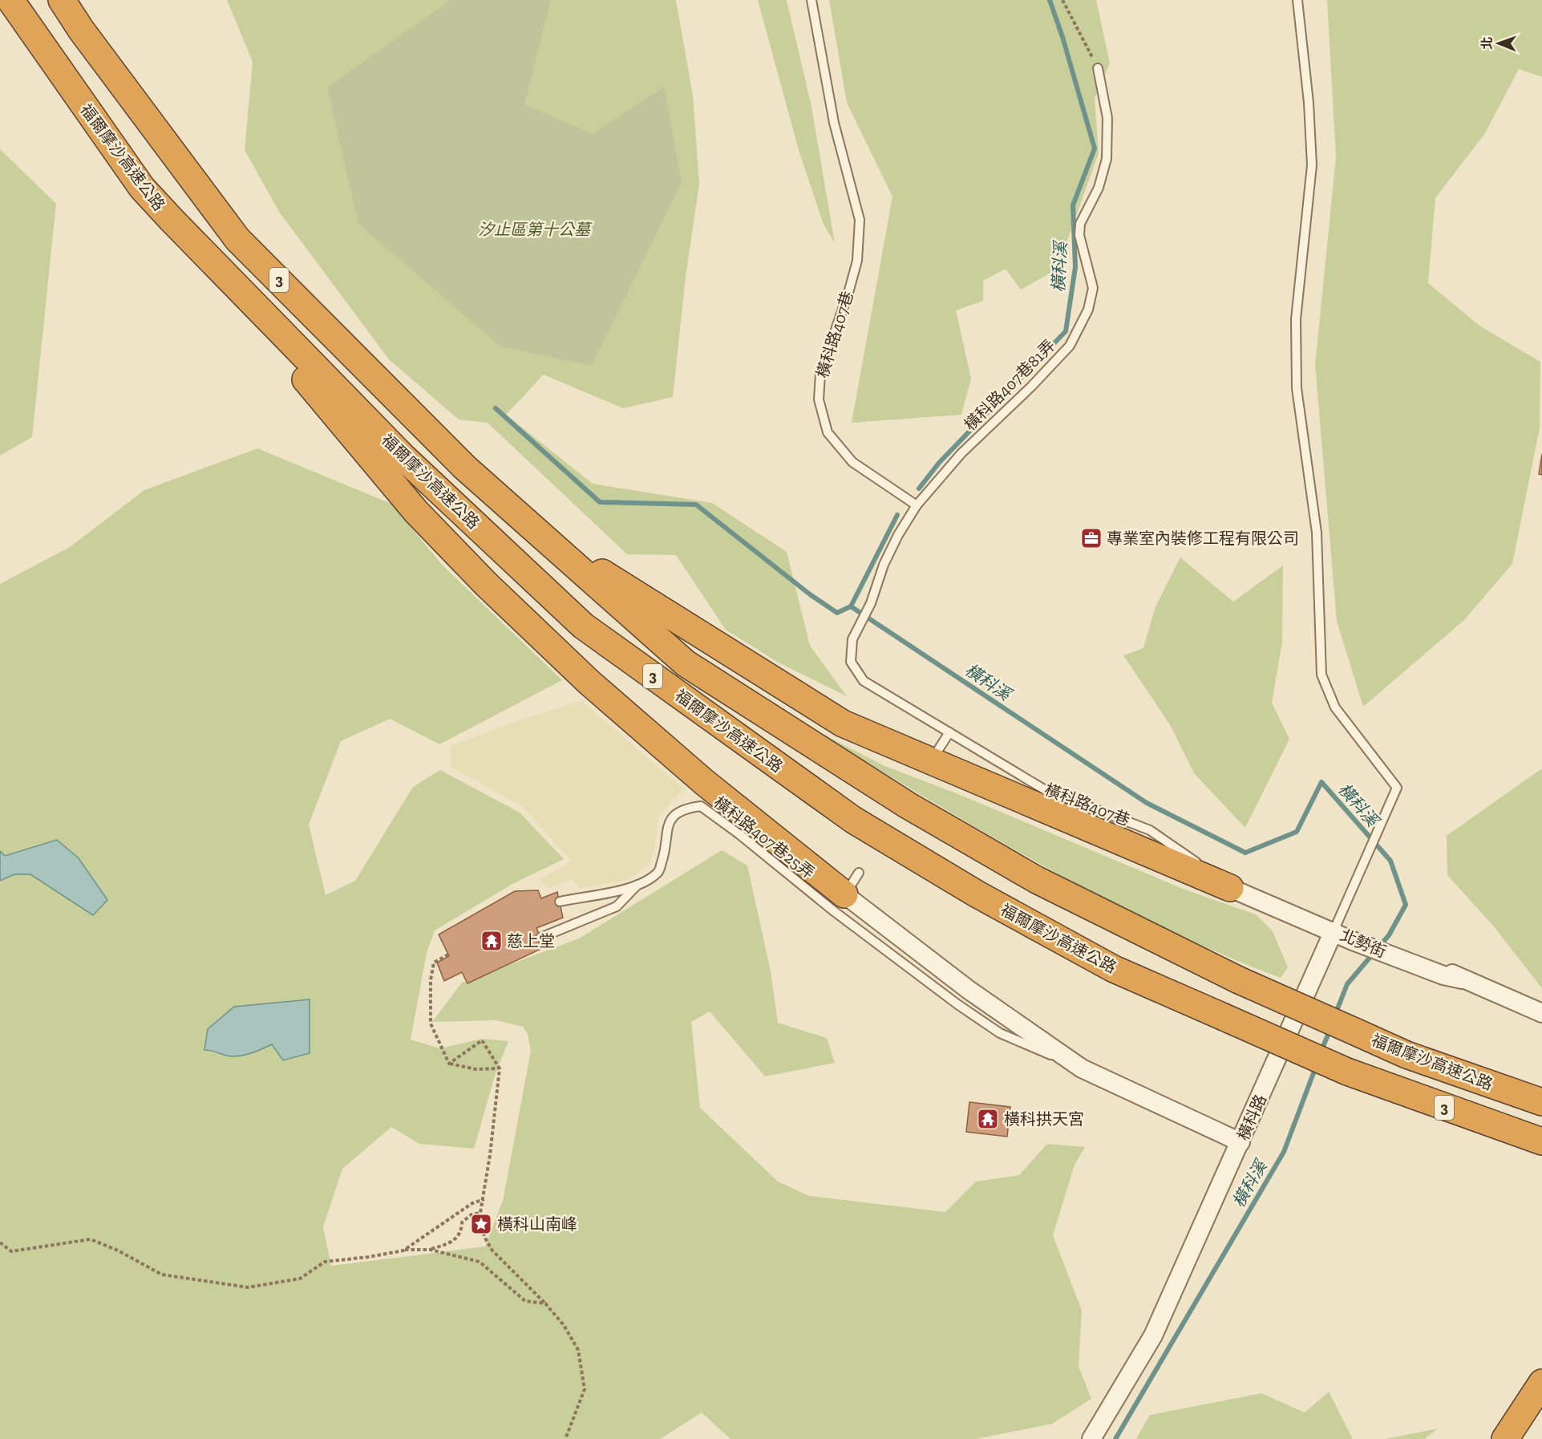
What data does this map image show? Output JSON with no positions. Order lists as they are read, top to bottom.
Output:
{
  "streets": {
    "highway": ["福爾摩沙高速公路", "3"],
    "street": ["橫科路407巷", "北勢街", "橫科路"],
    "lane": ["橫科路407巷81弄", "橫科路407巷25弄"]
  },
  "crossings": [
    ["橫科路407巷", "橫科路407巷81弄"],
    ["橫科路407巷", "北勢街"],
    ["橫科路407巷", "橫科路"],
    ["北勢街", "橫科路"]
  ],
  "water": ["橫科溪"],
  "parks": ["汐止區第十公墓"],
  "places": {
    "office": ["專業室內裝修工程有限公司"],
    "temple": ["慈上堂", "橫科拱天宮"],
    "place": ["橫科山南峰"]
  },
  "north": "left"
}
